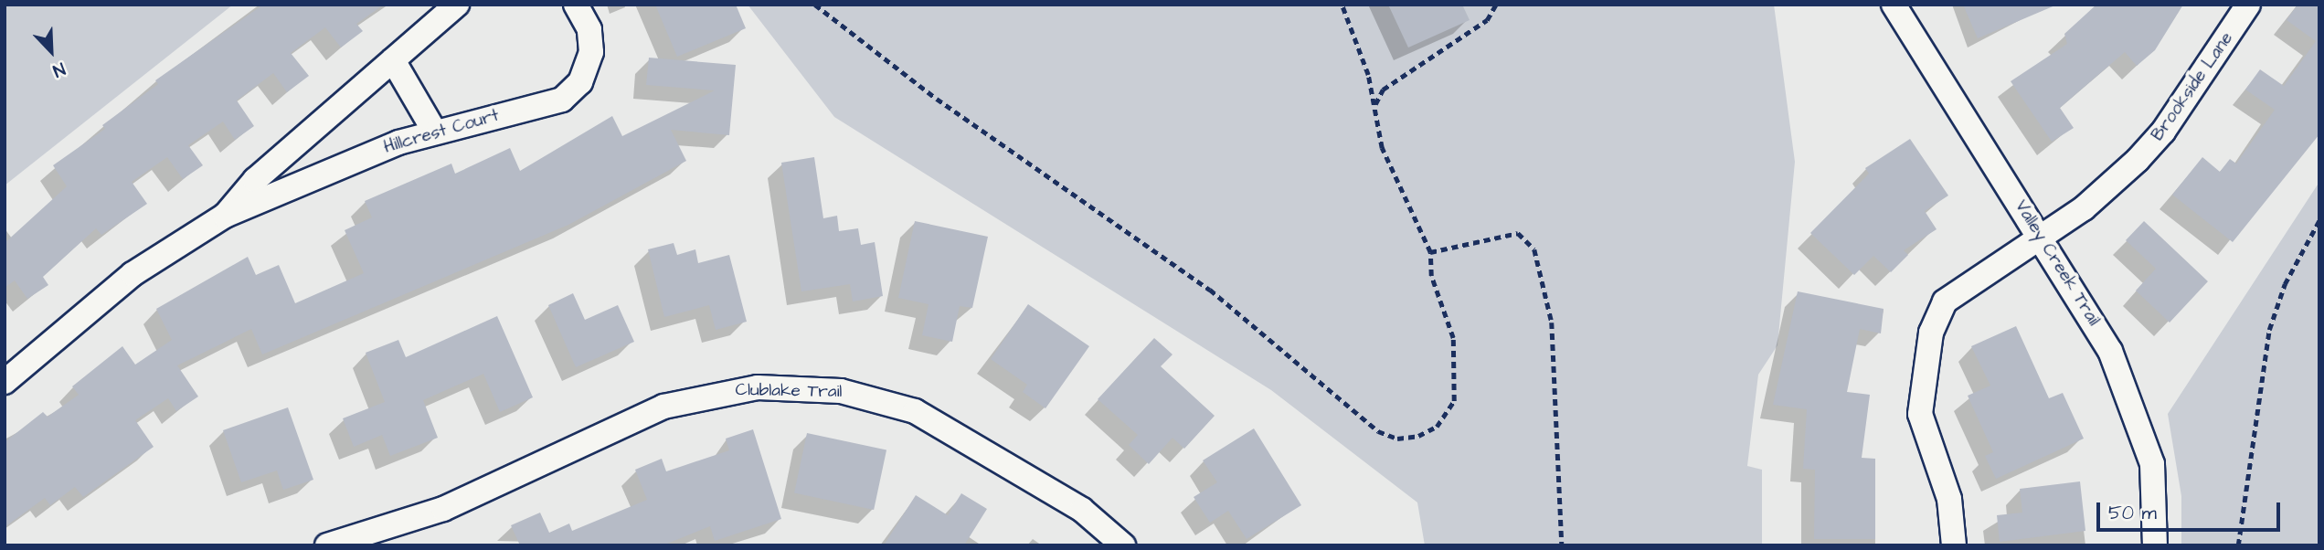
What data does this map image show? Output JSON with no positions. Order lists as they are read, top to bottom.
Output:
{
  "streets": {
    "street": [
      "Brookside Lane",
      "Hillcrest Court",
      "Valley Creek Trail",
      "Clublake Trail"
    ]
  },
  "crossings": [
    ["Brookside Lane", "Valley Creek Trail"]
  ],
  "scale_bar": "50 m",
  "north": "bottom right"
}
